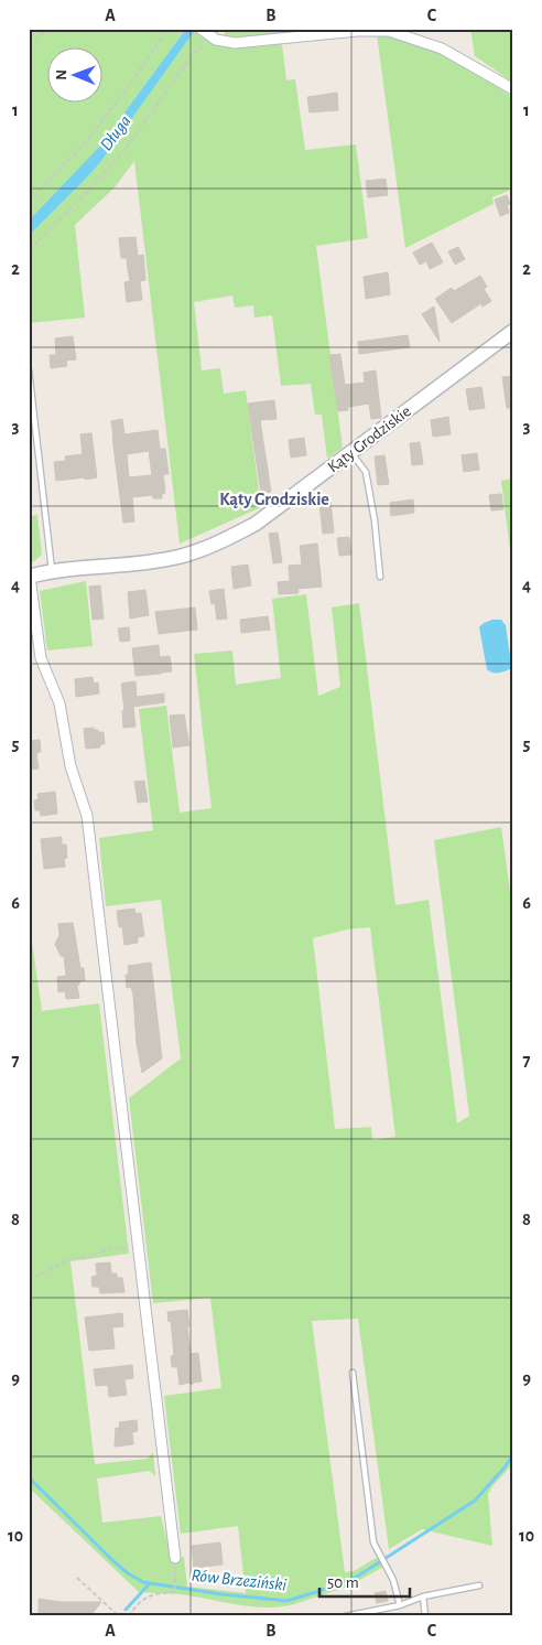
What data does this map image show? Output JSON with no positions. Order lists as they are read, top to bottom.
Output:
{
  "streets": {
    "street": ["Kąty Grodziskie"]
  },
  "districts": ["Kąty Grodziskie"],
  "water": ["Długa", "Rów Brzeziński"],
  "scale_bar": "50 m",
  "north": "left",
  "grid": {
    "columns": ["A", "B", "C"],
    "rows": [
      "1",
      "2",
      "3",
      "4",
      "5",
      "6",
      "7",
      "8",
      "9",
      "10"
    ]
  }
}
